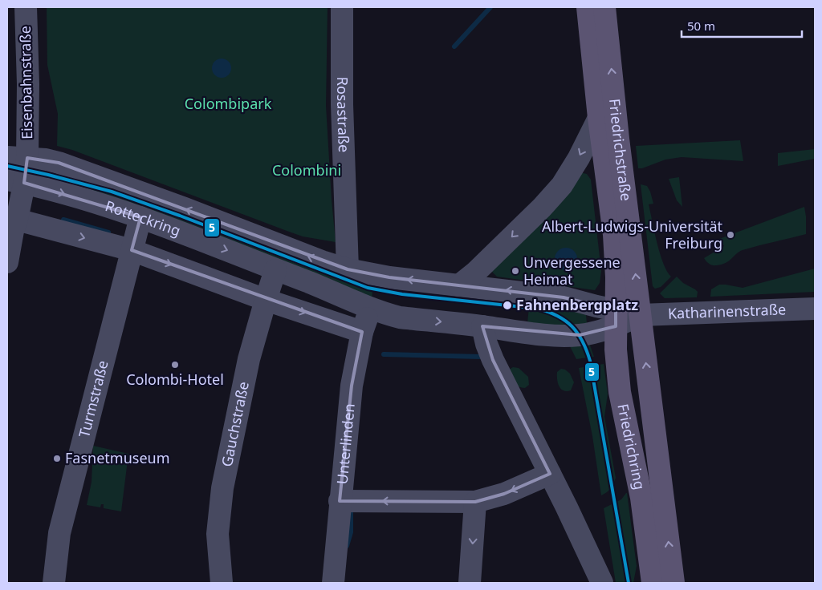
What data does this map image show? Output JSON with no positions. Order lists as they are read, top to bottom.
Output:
{
  "streets": {
    "main road": ["Friedrichstraße", "Friedrichring"],
    "street": [
      "Eisenbahnstraße",
      "Rosastraße",
      "Rotteckring",
      "Katharinenstraße",
      "Turmstraße",
      "Gauchstraße",
      "Unterlinden"
    ]
  },
  "crossings": [
    ["Eisenbahnstraße", "Rotteckring"],
    ["Rosastraße", "Rotteckring"],
    ["Friedrichstraße", "Katharinenstraße"],
    ["Friedrichstraße", "Friedrichring"],
    ["Rotteckring", "Turmstraße"],
    ["Rotteckring", "Gauchstraße"],
    ["Rotteckring", "Unterlinden"],
    ["Katharinenstraße", "Friedrichring"]
  ],
  "parks": ["Colombipark", "Colombini"],
  "places": [
    "Albert-Ludwigs-Universität Freiburg",
    "Unvergessene Heimat",
    "Fahnenbergplatz",
    "Colombi-Hotel",
    "Fasnetmuseum"
  ],
  "lines": ["transit line 5"],
  "scale_bar": "50 m"
}
